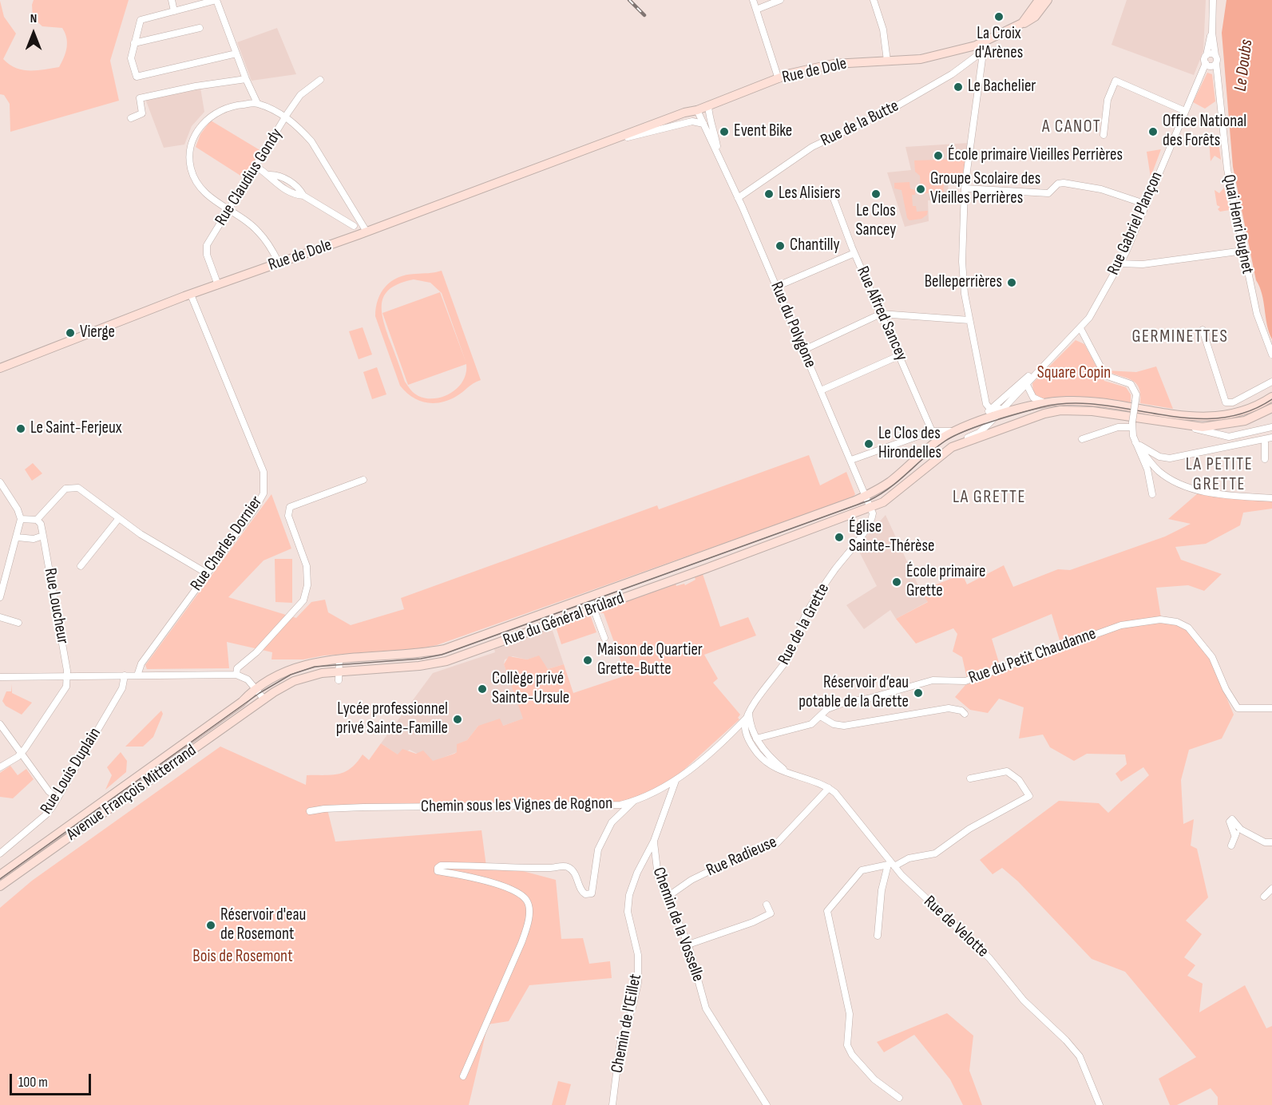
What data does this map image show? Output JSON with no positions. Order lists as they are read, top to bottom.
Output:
{
  "streets": {
    "main road": ["Rue de Dole", "Rue du Général Brûlard", "Avenue François Mitterrand"],
    "street": [
      "Rue de la Butte",
      "Rue Claudius Gondy",
      "Rue Gabriel Plançon",
      "Quai Henri Bugnet",
      "Rue Alfred Sancey",
      "Rue du Polygone",
      "Rue Charles Dornier",
      "Rue Loucheur",
      "Rue de la Grette",
      "Rue du Petit Chaudanne",
      "Rue Louis Duplain",
      "Chemin sous les Vignes de Rognon",
      "Rue Radieuse",
      "Chemin de la Vosselle",
      "Rue de Velotte",
      "Chemin de l'Œillet"
    ]
  },
  "crossings": [
    ["Rue de Dole", "Rue Claudius Gondy"],
    ["Rue de Dole", "Rue du Polygone"],
    ["Rue de Dole", "Rue Charles Dornier"],
    ["Rue de la Butte", "Rue du Polygone"],
    ["Rue Gabriel Plançon", "Quai Henri Bugnet"],
    ["Rue Gabriel Plançon", "Rue du Général Brûlard"],
    ["Rue du Polygone", "Rue du Général Brûlard"],
    ["Rue du Polygone", "Rue de la Grette"],
    ["Rue du Général Brûlard", "Rue de la Grette"],
    ["Rue du Général Brûlard", "Avenue François Mitterrand"],
    ["Rue de la Grette", "Chemin sous les Vignes de Rognon"],
    ["Rue de la Grette", "Rue de Velotte"],
    ["Rue du Petit Chaudanne", "Rue de Velotte"],
    ["Chemin sous les Vignes de Rognon", "Rue de Velotte"],
    ["Chemin sous les Vignes de Rognon", "Chemin de l'Œillet"],
    ["Rue Radieuse", "Chemin de la Vosselle"],
    ["Rue Radieuse", "Rue de Velotte"],
    ["Chemin de la Vosselle", "Chemin de l'Œillet"]
  ],
  "districts": [
    "A CANOT",
    "GERMINETTES",
    "LA PETITE GRETTE",
    "LA GRETTE"
  ],
  "water": ["Le Doubs"],
  "parks": ["Square Copin", "Bois de Rosemont"],
  "places": [
    "La Croix d'Arènes",
    "Le Bachelier",
    "Event Bike",
    "Office National des Forêts",
    "École primaire Vieilles Perrières",
    "Groupe Scolaire des Vieilles Perrières",
    "Les Alisiers",
    "Le Clos Sancey",
    "Chantilly",
    "Belleperrières",
    "Vierge",
    "Le Saint-Ferjeux",
    "Le Clos des Hirondelles",
    "Église Sainte-Thérèse",
    "École primaire Grette",
    "Maison de Quartier Grette-Butte",
    "Collège privé Sainte-Ursule",
    "Réservoir d’eau potable de la Grette",
    "Lycée professionnel privé Sainte-Famille",
    "Réservoir d'eau de Rosemont"
  ],
  "scale_bar": "100 m",
  "north": "top"
}
